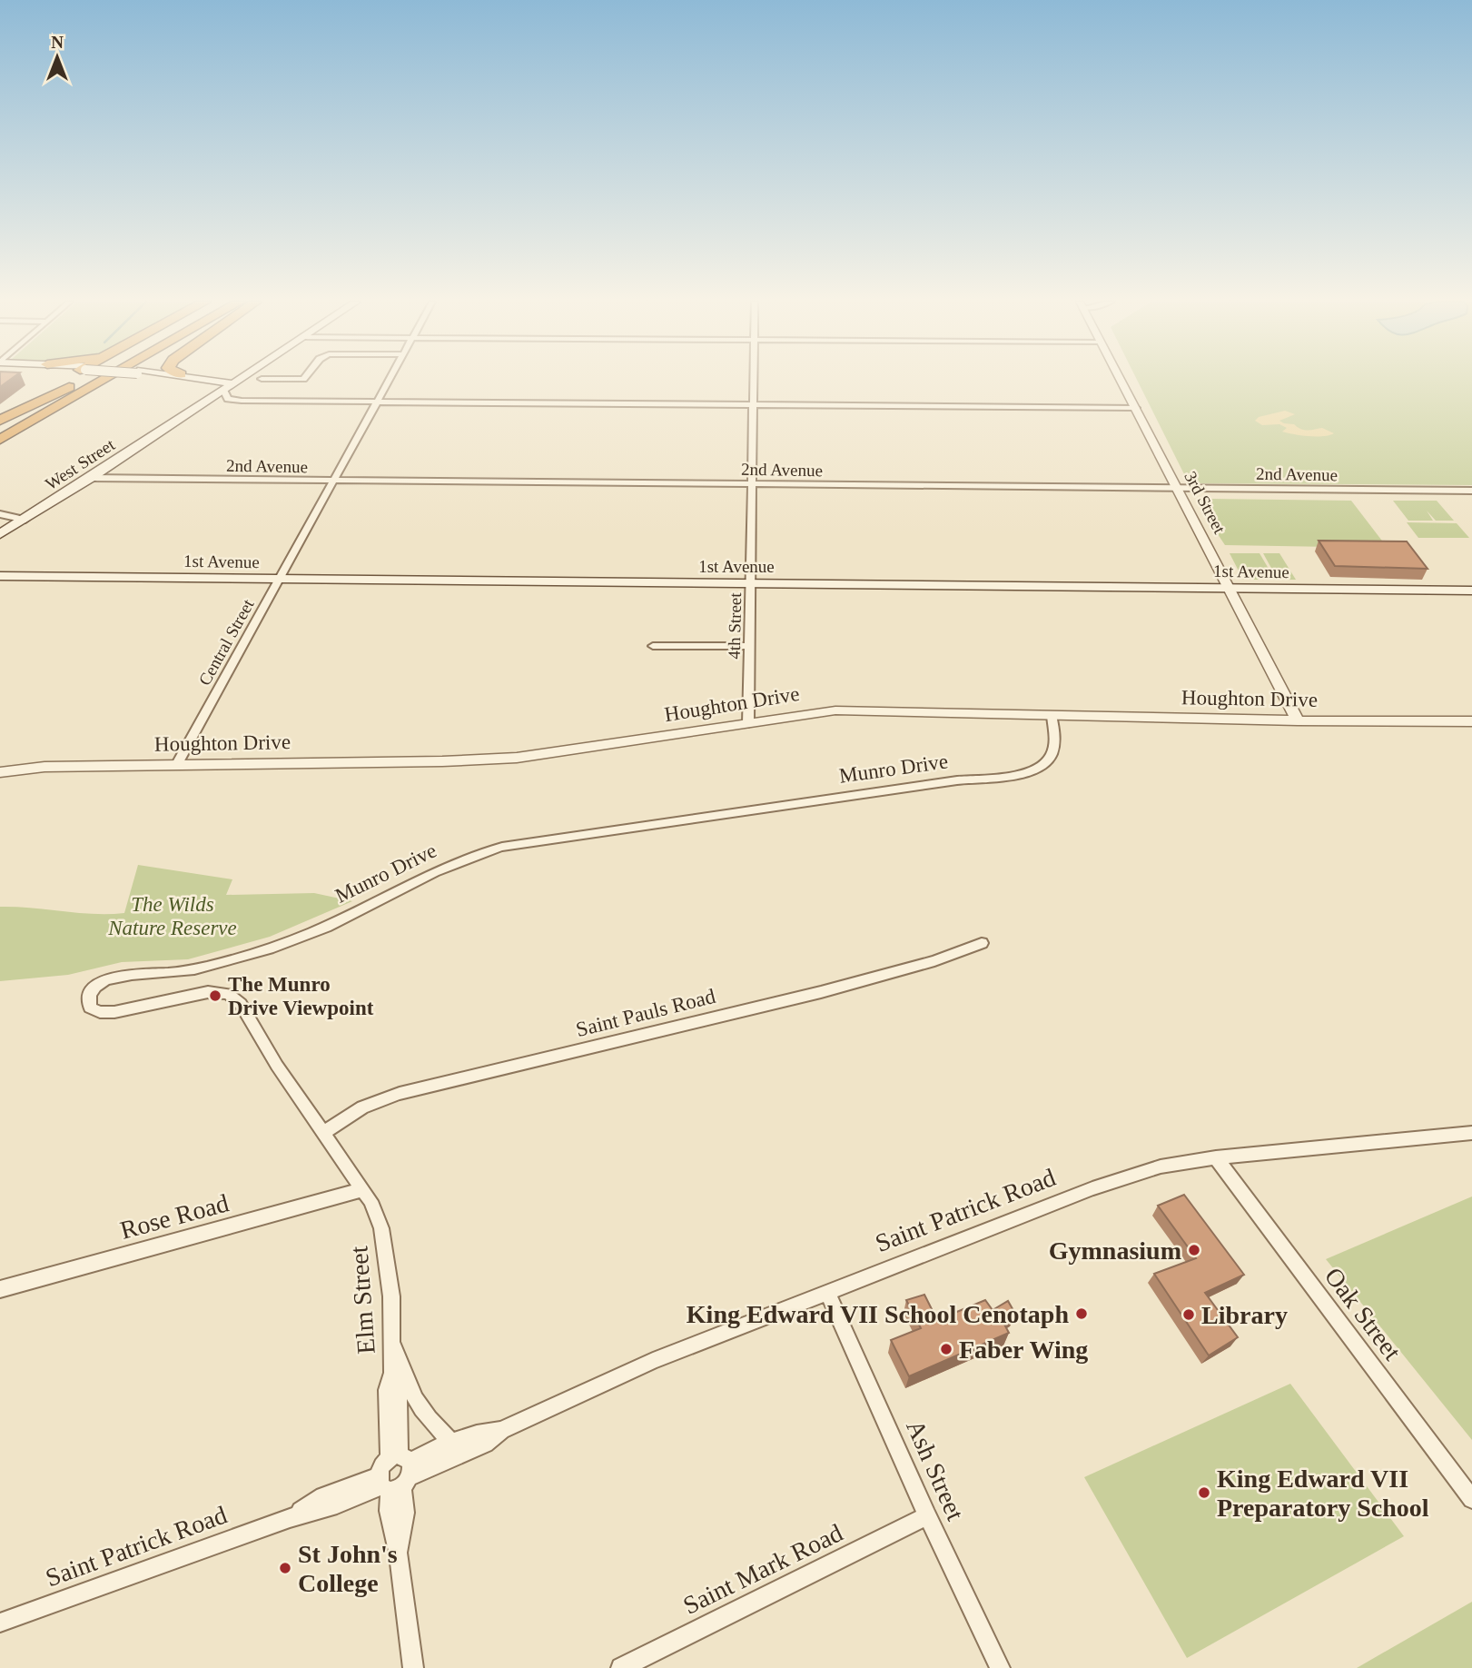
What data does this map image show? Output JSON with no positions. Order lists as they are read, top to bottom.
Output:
{
  "streets": {
    "main road": ["West Street", "1st Avenue"],
    "street": [
      "2nd Avenue",
      "3rd Street",
      "4th Street",
      "Central Street",
      "Houghton Drive",
      "Munro Drive",
      "Saint Pauls Road",
      "Saint Patrick Road",
      "Rose Road",
      "Elm Street",
      "Oak Street",
      "Ash Street",
      "Saint Mark Road"
    ]
  },
  "crossings": [
    ["West Street", "2nd Avenue"],
    ["2nd Avenue", "3rd Street"],
    ["2nd Avenue", "4th Street"],
    ["2nd Avenue", "Central Street"],
    ["3rd Street", "1st Avenue"],
    ["3rd Street", "Houghton Drive"],
    ["1st Avenue", "4th Street"],
    ["1st Avenue", "Central Street"],
    ["4th Street", "Houghton Drive"],
    ["Central Street", "Houghton Drive"],
    ["Houghton Drive", "Munro Drive"],
    ["Munro Drive", "Saint Pauls Road"],
    ["Munro Drive", "Rose Road"],
    ["Munro Drive", "Elm Street"],
    ["Saint Patrick Road", "Elm Street"],
    ["Saint Patrick Road", "Oak Street"],
    ["Saint Patrick Road", "Ash Street"],
    ["Rose Road", "Elm Street"],
    ["Ash Street", "Saint Mark Road"]
  ],
  "parks": ["The Wilds Nature Reserve"],
  "places": [
    "The Munro Drive Viewpoint",
    "Gymnasium",
    "King Edward VII School Cenotaph",
    "Library",
    "Faber Wing",
    "King Edward VII Preparatory School",
    "St John's College"
  ],
  "north": "top"
}
